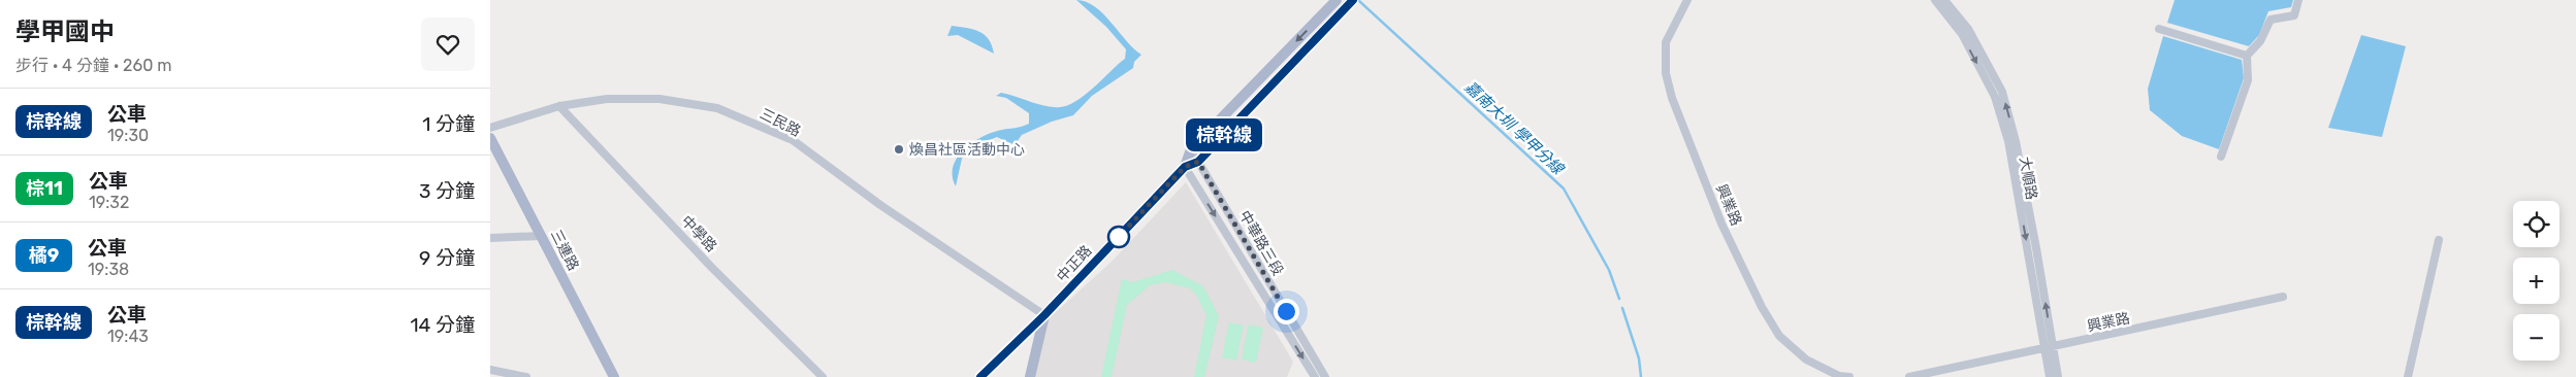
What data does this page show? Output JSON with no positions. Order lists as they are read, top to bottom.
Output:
{
  "streets": {
    "main road": ["三連路", "中正路"],
    "street": [
      "三民路",
      "大順路",
      "興業路",
      "中學路",
      "中華路三段"
    ]
  },
  "crossings": [
    ["三民路", "中學路"],
    ["三民路", "中正路"],
    ["大順路", "興業路"],
    ["中華路三段", "中正路"]
  ],
  "water": ["嘉南大圳 學甲分線"],
  "places": ["煥昌社區活動中心"],
  "lines": ["bus line 棕幹線"],
  "page": {
    "heading": ["學甲國中", "步行 · 4 分鐘 · 260 m"],
    "on_map": "棕幹線",
    "list": [
      {
        "mark": "棕幹線",
        "name": "公車",
        "note": "19:30",
        "value": "1 分鐘"
      },
      {
        "mark": "棕11",
        "name": "公車",
        "note": "19:32",
        "value": "3 分鐘"
      },
      {
        "mark": "橘9",
        "name": "公車",
        "note": "19:38",
        "value": "9 分鐘"
      },
      {
        "mark": "棕幹線",
        "name": "公車",
        "note": "19:43",
        "value": "14 分鐘"
      }
    ],
    "map_buttons": ["+", "−"]
  }
}
